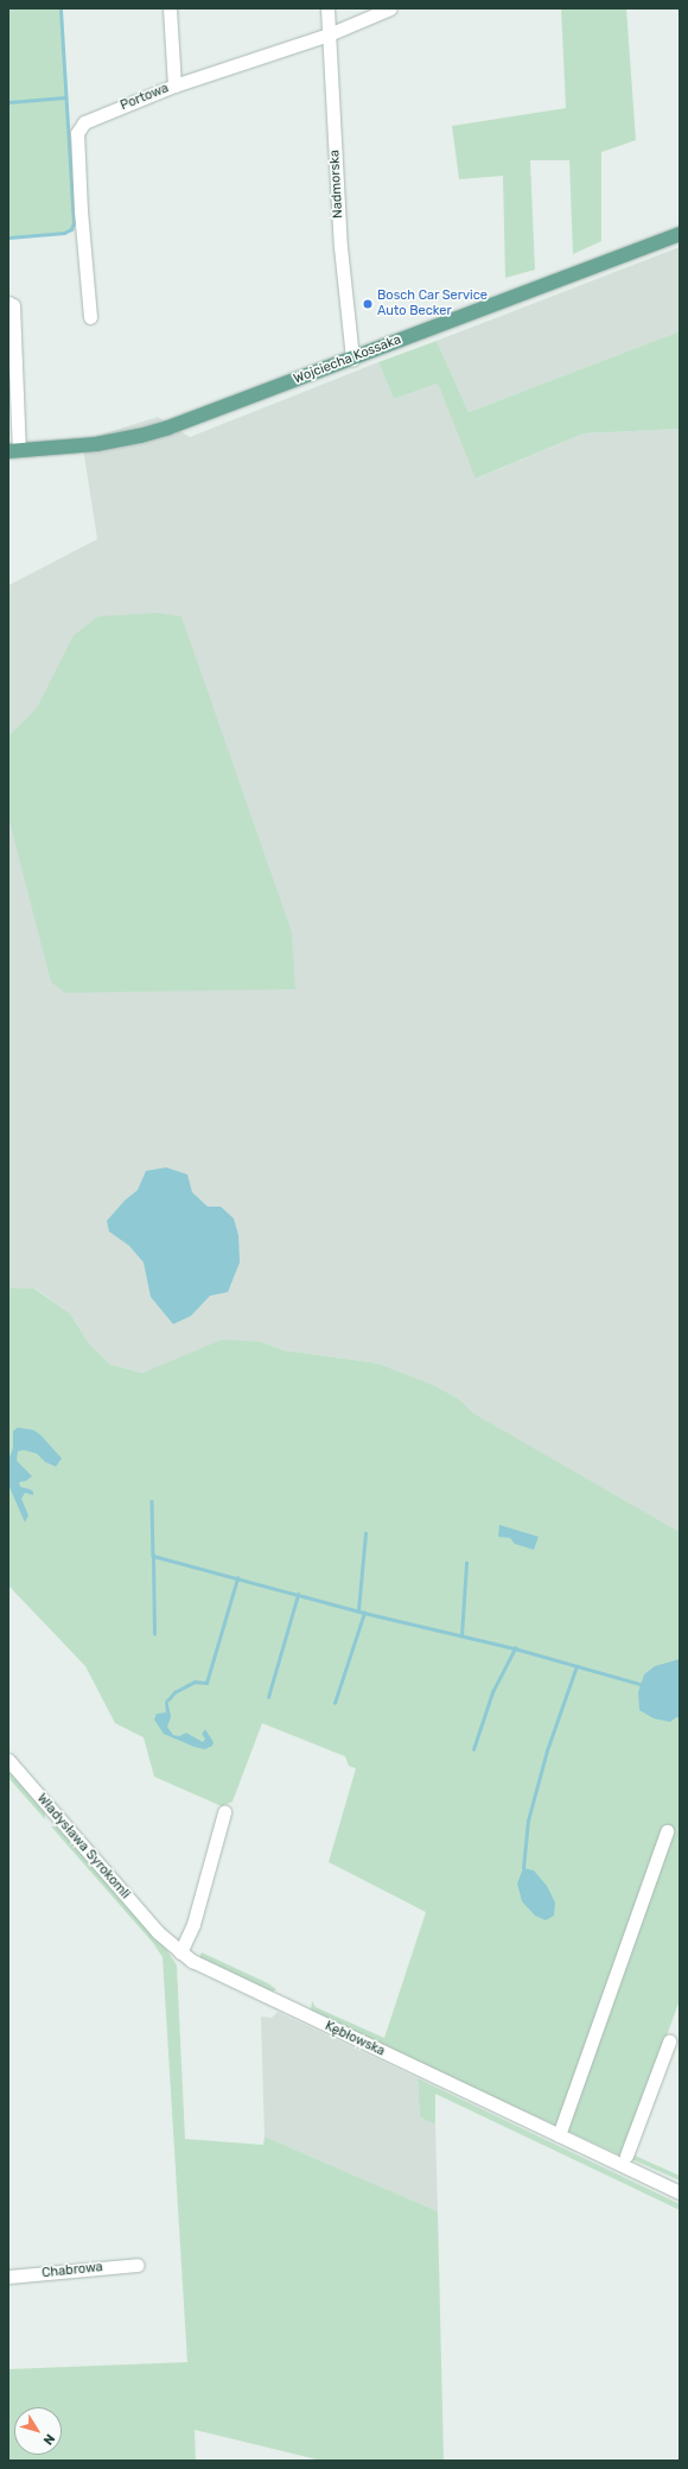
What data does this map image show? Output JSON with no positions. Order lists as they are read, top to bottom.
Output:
{
  "streets": {
    "main road": ["Wojciecha Kossaka"],
    "street": [
      "Portowa",
      "Nadmorska",
      "Władysława Syrokomli",
      "Kębłowska",
      "Chabrowa"
    ]
  },
  "crossings": [
    ["Portowa", "Nadmorska"],
    ["Nadmorska", "Wojciecha Kossaka"],
    ["Władysława Syrokomli", "Kębłowska"]
  ],
  "places": ["Bosch Car Service Auto Becker"],
  "north": "bottom right"
}
